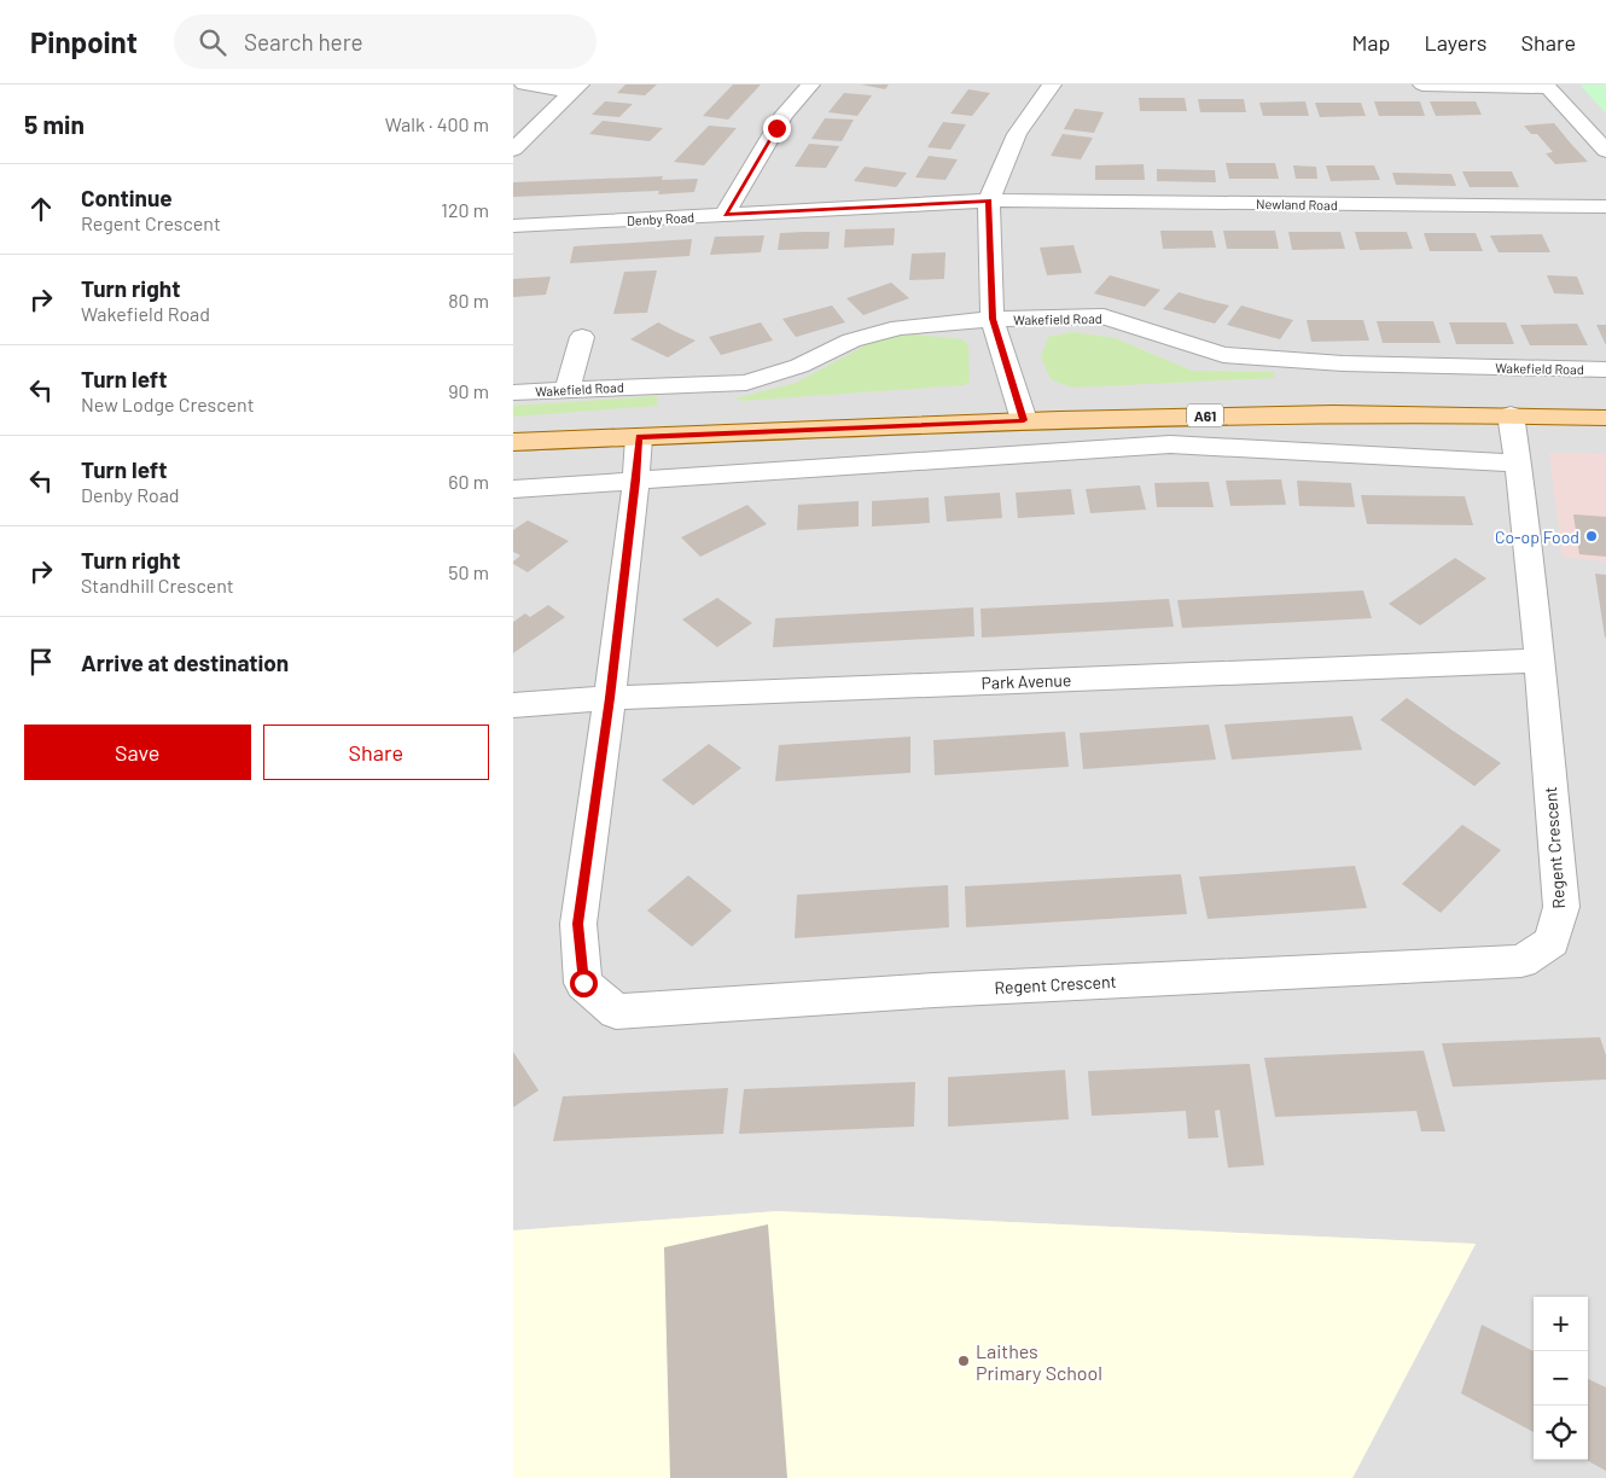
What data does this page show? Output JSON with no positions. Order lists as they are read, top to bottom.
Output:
{
  "streets": {
    "main road": ["A61"],
    "street": [
      "Newland Road",
      "Denby Road",
      "Wakefield Road",
      "Park Avenue",
      "Regent Crescent"
    ]
  },
  "crossings": [
    ["Newland Road", "Denby Road"],
    ["A61", "Regent Crescent"],
    ["Park Avenue", "Regent Crescent"]
  ],
  "places": ["Co-op Food", "Laithes Primary School"],
  "page": {
    "header": "Pinpoint",
    "search": "Search here",
    "nav": ["Map", "Layers", "Share"],
    "heading": ["5 min", "Walk · 400 m"],
    "list": [
      ["Continue", "Regent Crescent", "120 m"],
      ["Turn right", "Wakefield Road", "80 m"],
      ["Turn left", "New Lodge Crescent", "90 m"],
      ["Turn left", "Denby Road", "60 m"],
      ["Turn right", "Standhill Crescent", "50 m"],
      "Arrive at destination"
    ],
    "buttons": ["Save", "Share"],
    "map_buttons": ["+", "−"]
  }
}
